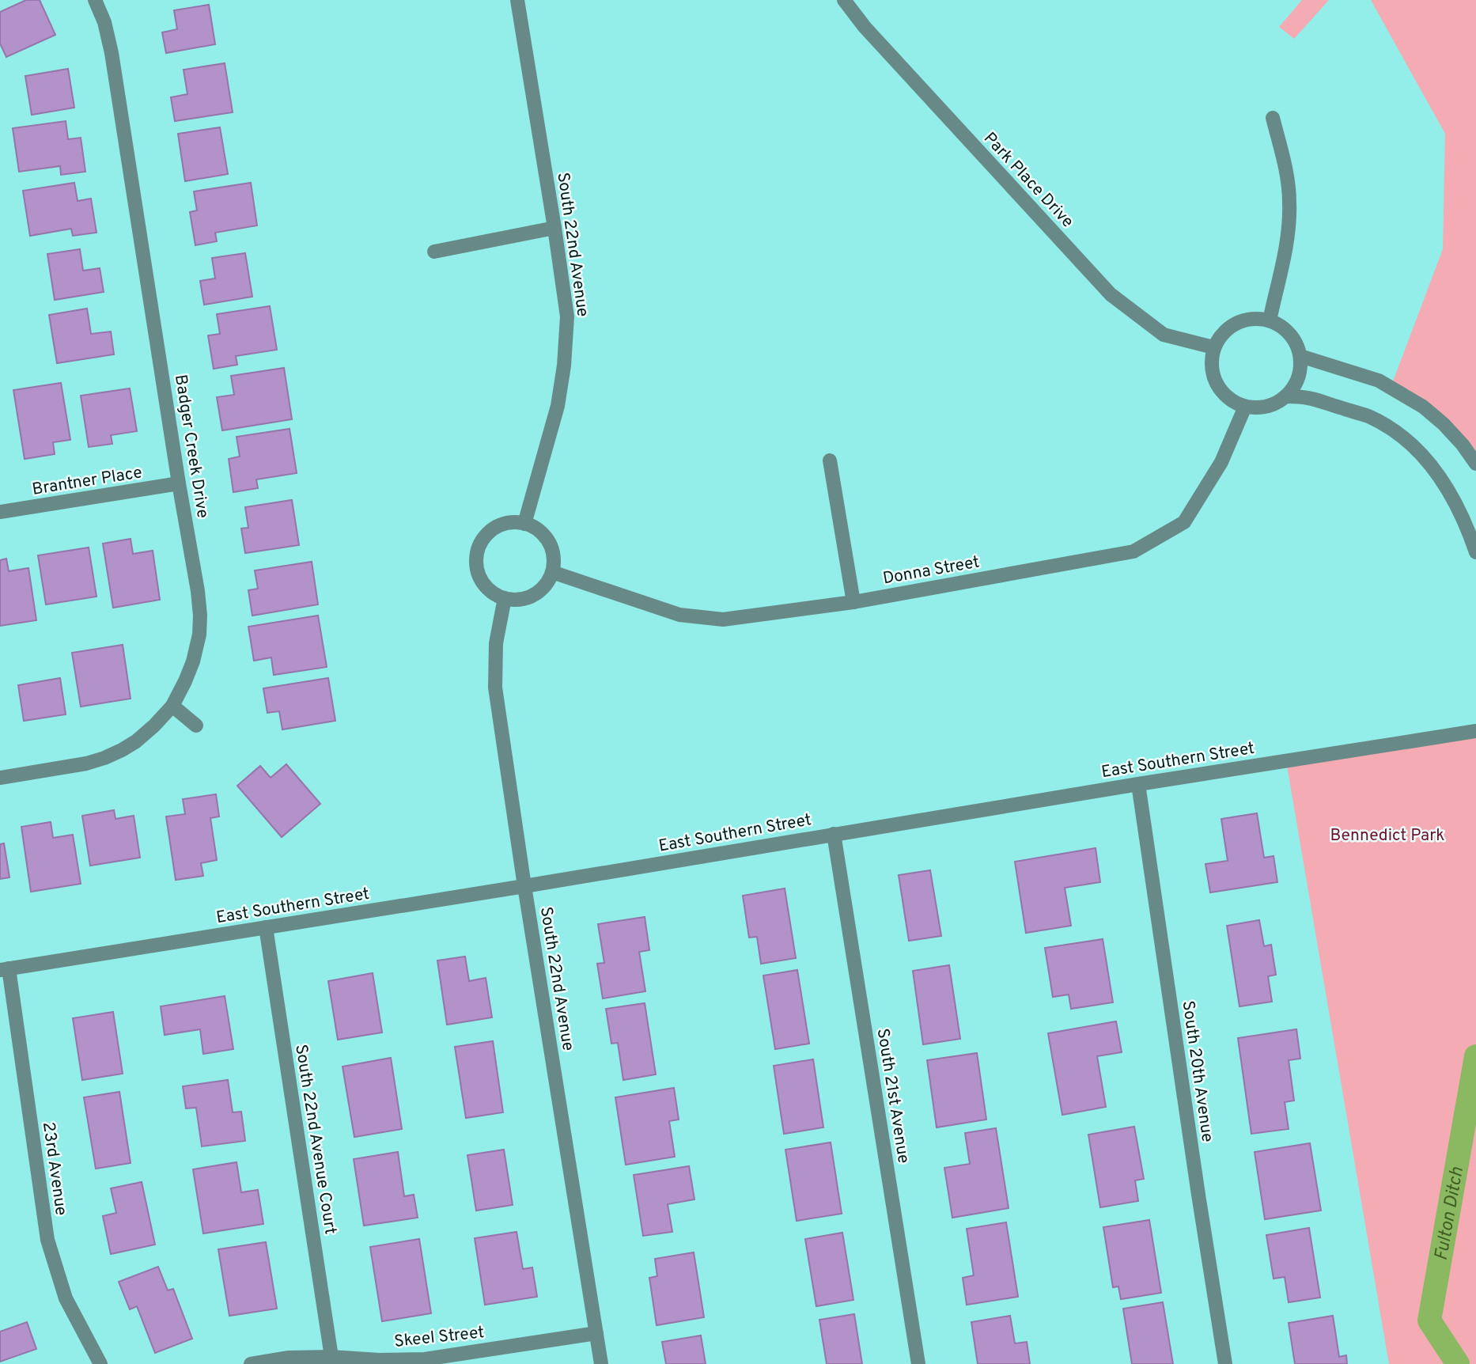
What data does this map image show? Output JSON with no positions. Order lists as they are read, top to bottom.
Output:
{
  "streets": {
    "street": [
      "Park Place Drive",
      "South 22nd Avenue",
      "Badger Creek Drive",
      "Brantner Place",
      "Donna Street",
      "East Southern Street",
      "South 20th Avenue",
      "South 21st Avenue",
      "South 22nd Avenue Court",
      "23rd Avenue",
      "Skeel Street"
    ]
  },
  "crossings": [
    ["Park Place Drive", "Donna Street"],
    ["South 22nd Avenue", "Donna Street"],
    ["South 22nd Avenue", "East Southern Street"],
    ["South 22nd Avenue", "Skeel Street"],
    ["Badger Creek Drive", "Brantner Place"],
    ["East Southern Street", "South 20th Avenue"],
    ["East Southern Street", "South 21st Avenue"],
    ["East Southern Street", "South 22nd Avenue Court"],
    ["East Southern Street", "23rd Avenue"],
    ["South 22nd Avenue Court", "Skeel Street"]
  ],
  "water": ["Fulton Ditch"],
  "parks": ["Bennedict Park"]
}
